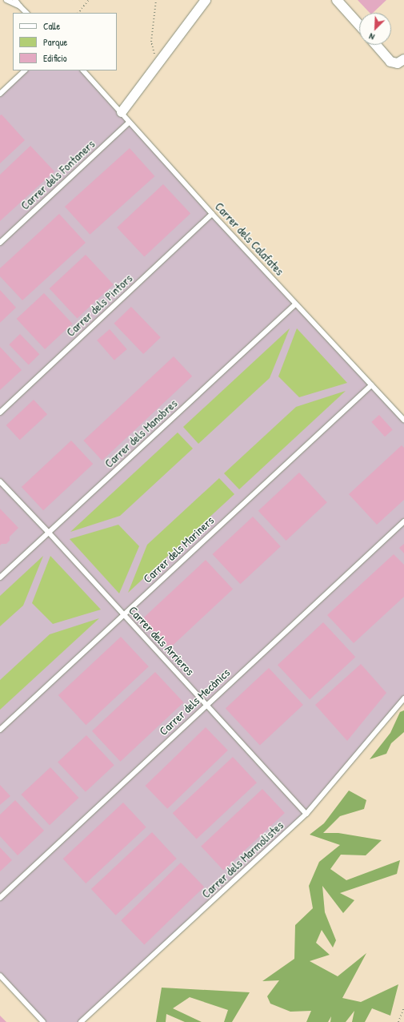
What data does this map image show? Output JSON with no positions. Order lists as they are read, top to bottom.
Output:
{
  "streets": {
    "lane": [
      "Carrer dels Fontaners",
      "Carrer dels Calafates",
      "Carrer dels Pintors",
      "Carrer dels Manobres",
      "Carrer dels Mariners",
      "Carrer dels Arrieros",
      "Carrer dels Mecànics",
      "Carrer dels Marmolistes"
    ]
  },
  "crossings": [
    ["Carrer dels Fontaners", "Carrer dels Calafates"],
    ["Carrer dels Calafates", "Carrer dels Pintors"],
    ["Carrer dels Calafates", "Carrer dels Manobres"],
    ["Carrer dels Calafates", "Carrer dels Mariners"],
    ["Carrer dels Manobres", "Carrer dels Arrieros"],
    ["Carrer dels Mariners", "Carrer dels Arrieros"],
    ["Carrer dels Arrieros", "Carrer dels Mecànics"],
    ["Carrer dels Arrieros", "Carrer dels Marmolistes"]
  ],
  "legend": ["Calle", "Parque", "Edificio"],
  "north": "bottom left"
}
